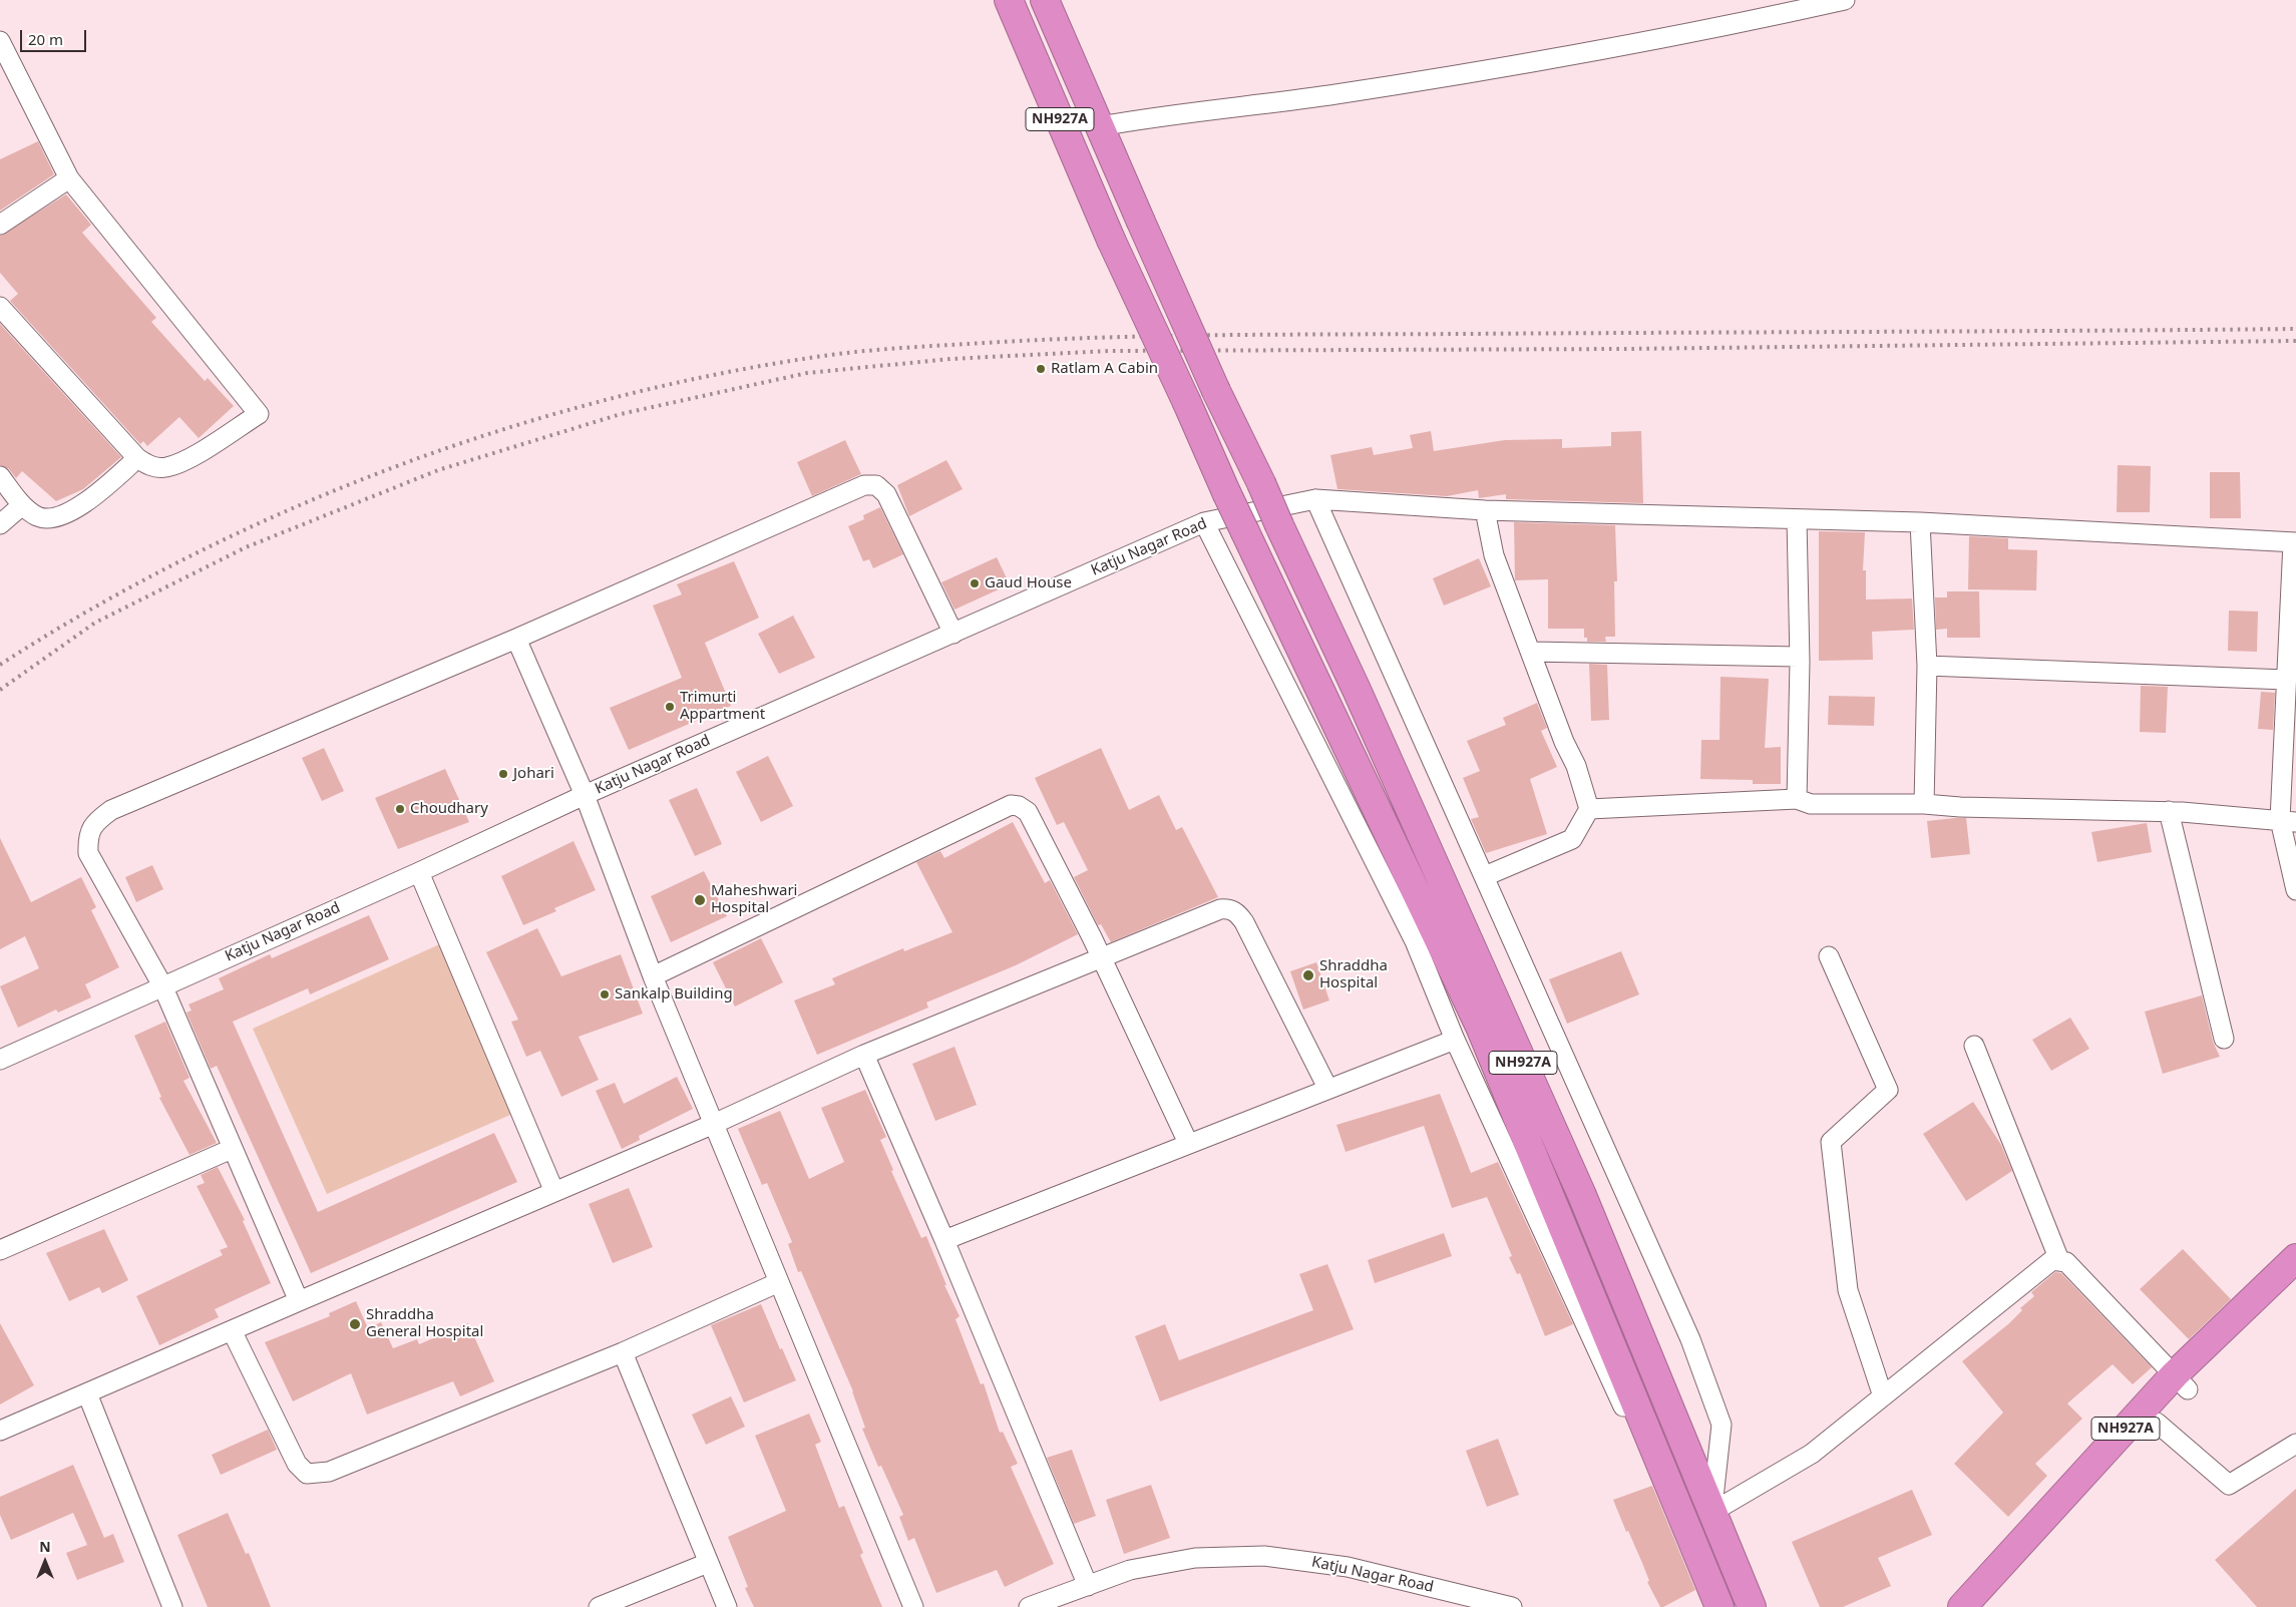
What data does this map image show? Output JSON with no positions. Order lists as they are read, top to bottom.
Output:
{
  "streets": {
    "highway": ["NH927A"],
    "street": ["Katju Nagar Road"]
  },
  "places": [
    "Ratlam A Cabin",
    "Gaud House",
    "Trimurti Appartment",
    "Johari",
    "Choudhary",
    "Maheshwari Hospital",
    "Shraddha Hospital",
    "Sankalp Building",
    "Shraddha General Hospital"
  ],
  "scale_bar": "20 m",
  "north": "top"
}
